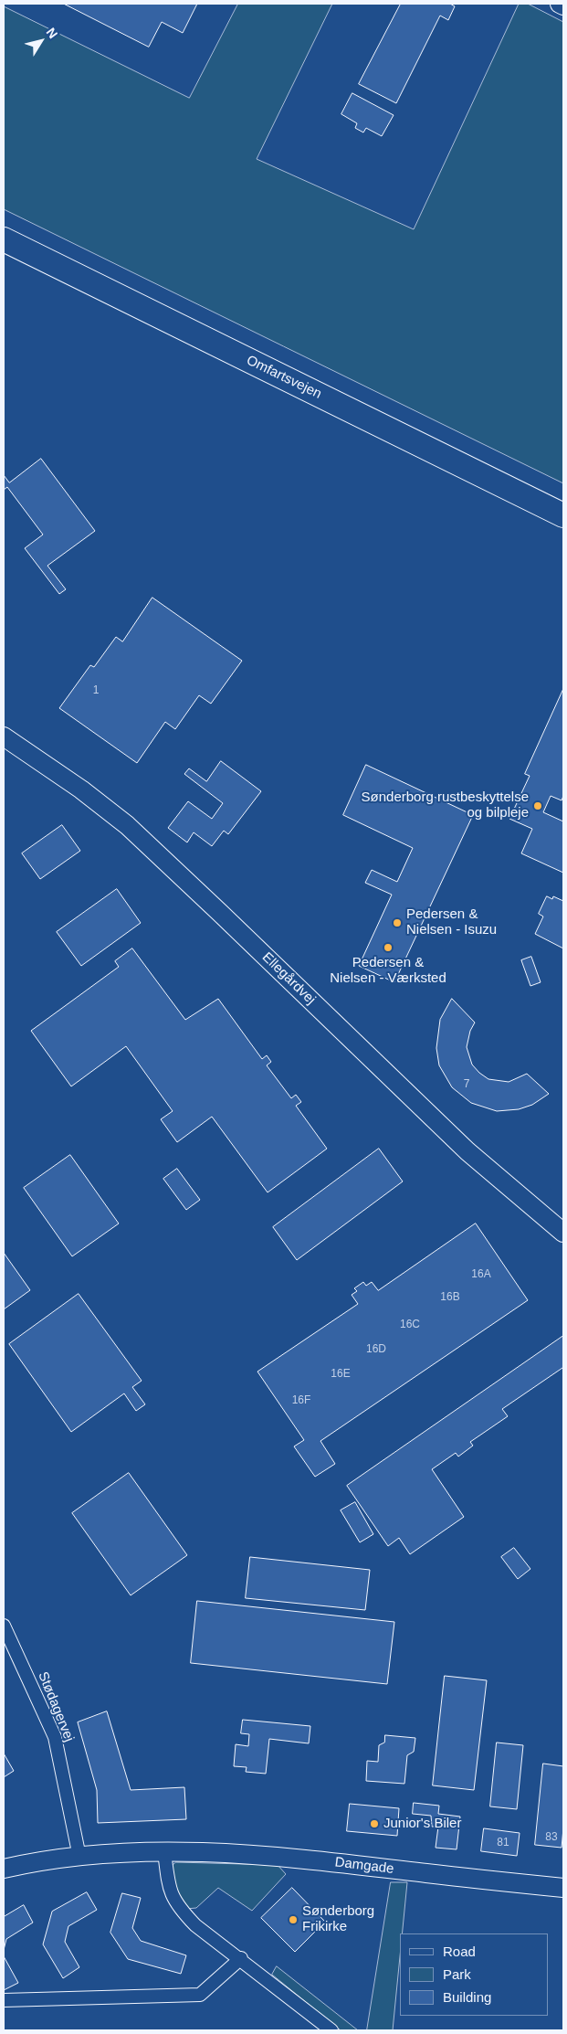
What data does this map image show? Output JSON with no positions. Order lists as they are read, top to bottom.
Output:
{
  "streets": {
    "highway": ["Omfartsvejen"],
    "street": ["Ellegårdvej", "Stødagervej", "Damgade"]
  },
  "crossings": [
    ["Stødagervej", "Damgade"]
  ],
  "places": [
    "Sønderborg rustbeskyttelse og bilpleje",
    "Pedersen & Nielsen - Isuzu",
    "Pedersen & Nielsen - Værksted",
    "Junior's Biler",
    "Sønderborg Frikirke"
  ],
  "house_numbers": [
    "1",
    "7",
    "16A",
    "16B",
    "16C",
    "16D",
    "16E",
    "16F",
    "83",
    "81"
  ],
  "legend": ["Road", "Park", "Building"],
  "north": "top right"
}
